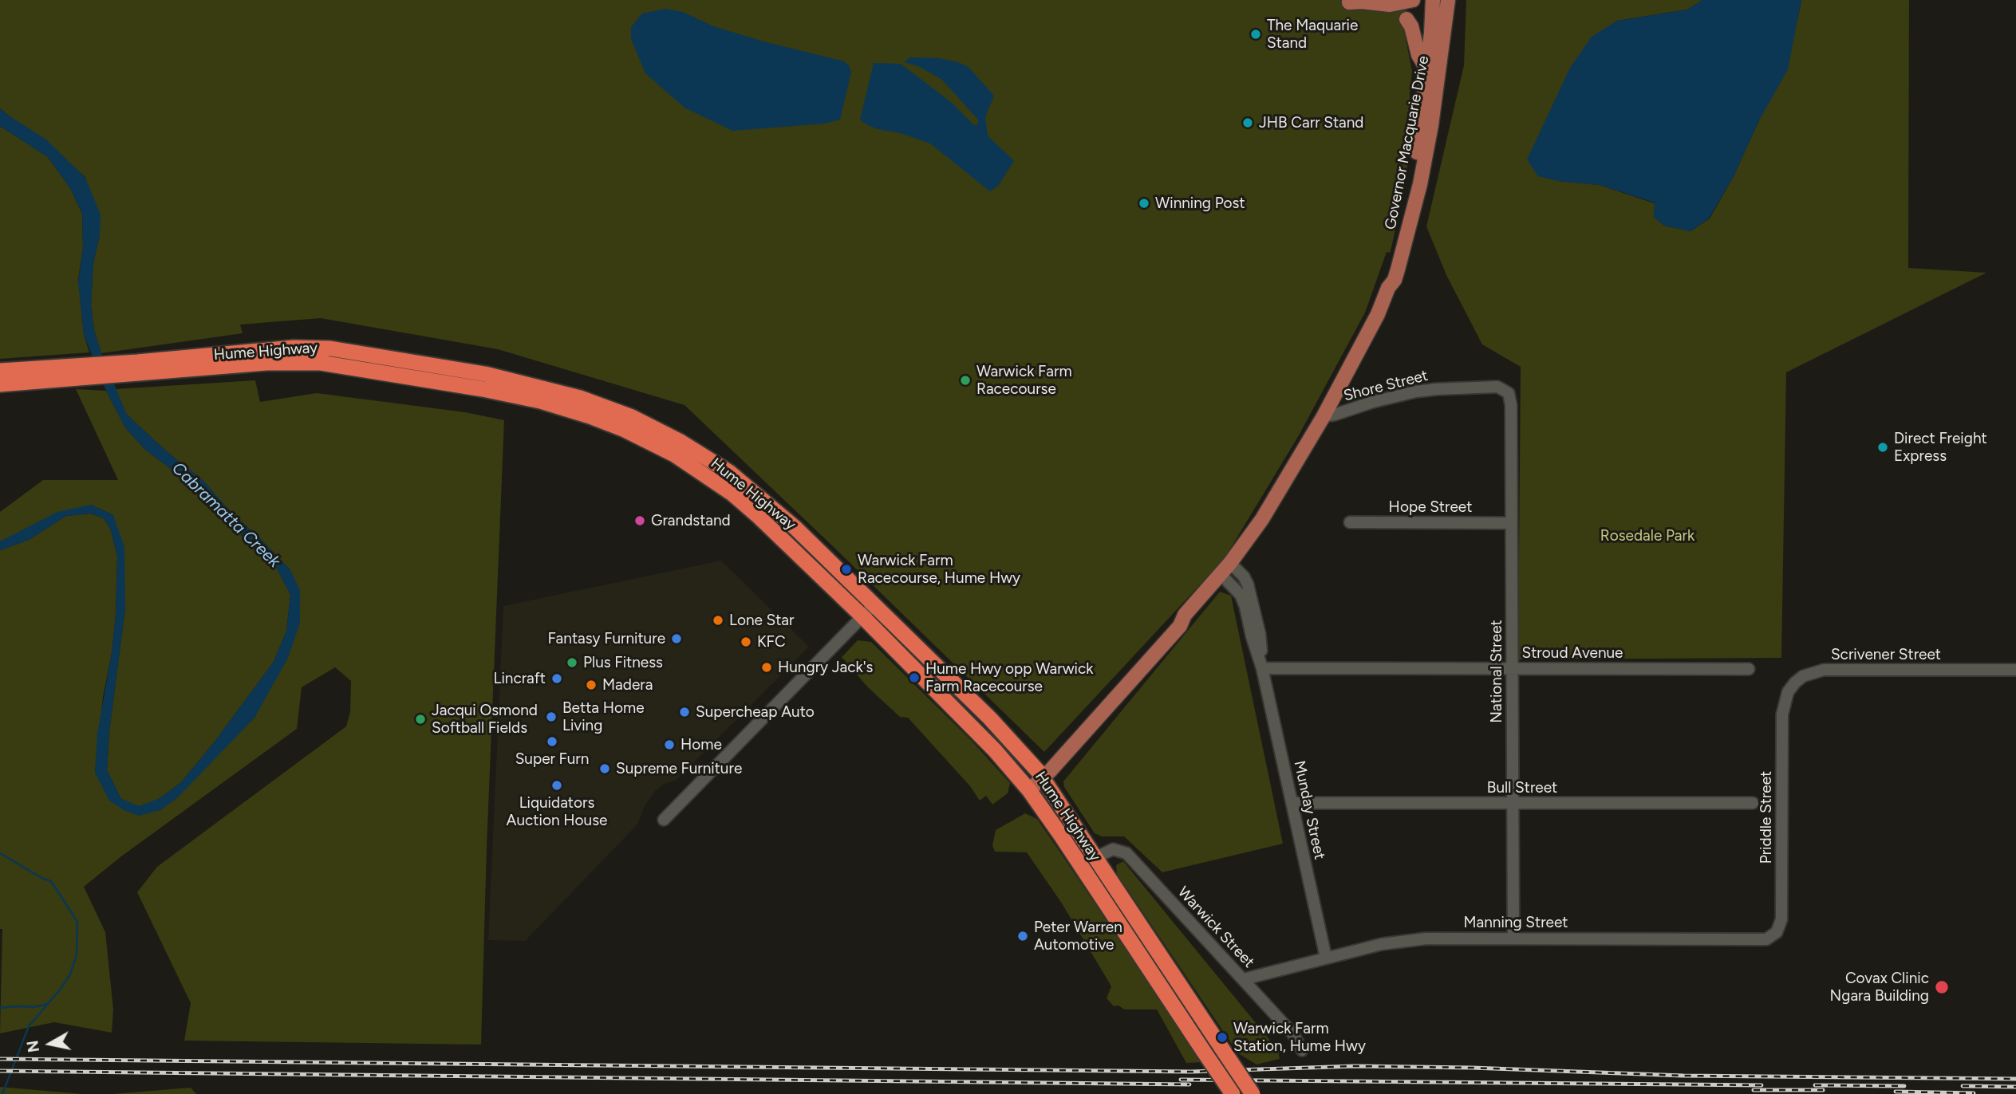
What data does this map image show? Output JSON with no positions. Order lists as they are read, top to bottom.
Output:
{
  "streets": {
    "highway": ["Hume Highway"],
    "main road": ["Governor Macquarie Drive"],
    "street": [
      "Shore Street",
      "Hope Street",
      "Stroud Avenue",
      "Scrivener Street",
      "National Street",
      "Bull Street",
      "Munday Street",
      "Priddle Street",
      "Manning Street",
      "Warwick Street"
    ]
  },
  "crossings": [
    ["Governor Macquarie Drive", "Hume Highway"],
    ["Governor Macquarie Drive", "Shore Street"],
    ["Governor Macquarie Drive", "Munday Street"],
    ["Hume Highway", "Warwick Street"],
    ["Shore Street", "National Street"],
    ["Hope Street", "National Street"],
    ["Stroud Avenue", "National Street"],
    ["Stroud Avenue", "Munday Street"],
    ["Scrivener Street", "Priddle Street"],
    ["National Street", "Bull Street"],
    ["National Street", "Manning Street"],
    ["Bull Street", "Munday Street"],
    ["Munday Street", "Manning Street"],
    ["Priddle Street", "Manning Street"],
    ["Manning Street", "Warwick Street"]
  ],
  "water": ["Cabramatta Creek"],
  "parks": ["Rosedale Park"],
  "places": [
    "The Maquarie Stand",
    "JHB Carr Stand",
    "Winning Post",
    "Warwick Farm Racecourse",
    "Direct Freight Express",
    "Grandstand",
    "Warwick Farm Racecourse, Hume Hwy",
    "Lone Star",
    "Fantasy Furniture",
    "KFC",
    "Plus Fitness",
    "Hungry Jack's",
    "Hume Hwy opp Warwick Farm Racecourse",
    "Lincraft",
    "Madera",
    "Supercheap Auto",
    "Betta Home Living",
    "Jacqui Osmond Softball Fields",
    "Super Furn",
    "Home",
    "Supreme Furniture",
    "Liquidators Auction House",
    "Peter Warren Automotive",
    "Covax Clinic Ngara Building",
    "Warwick Farm Station, Hume Hwy"
  ],
  "north": "left"
}
